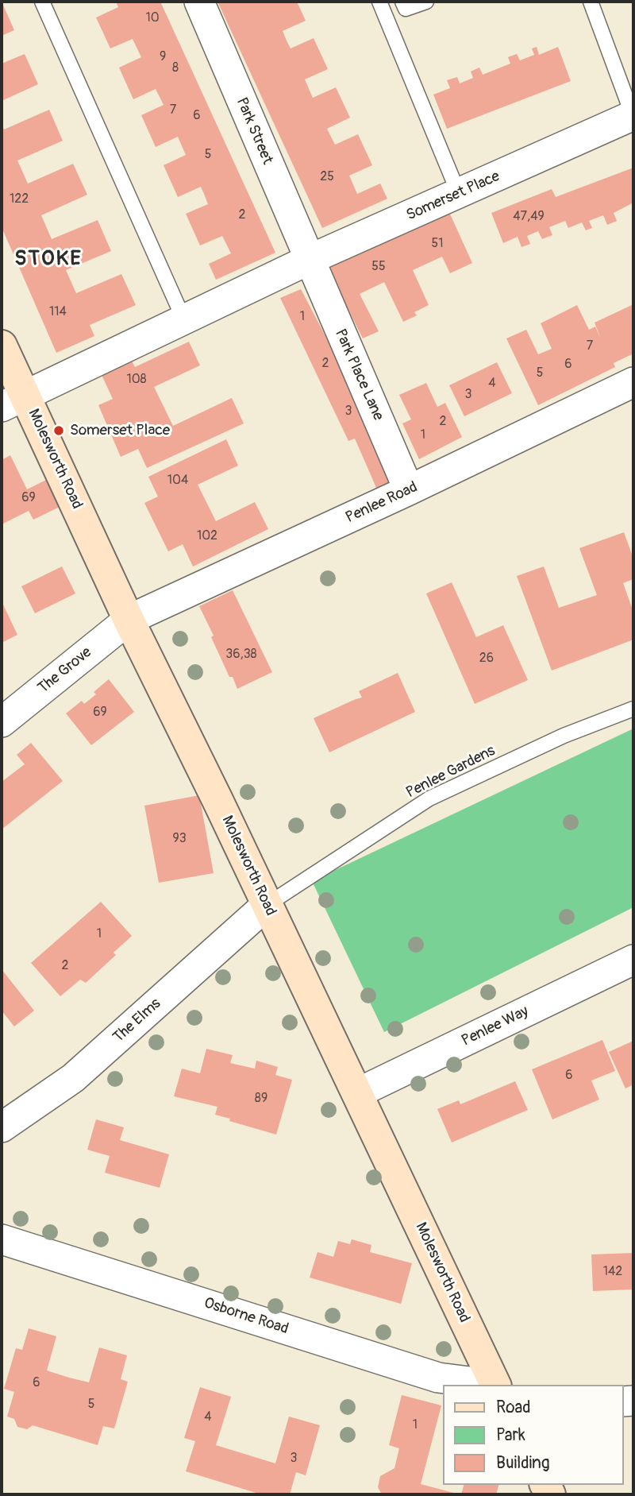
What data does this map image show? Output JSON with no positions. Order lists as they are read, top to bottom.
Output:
{
  "streets": {
    "street": [
      "Park Street",
      "Somerset Place",
      "Park Place Lane",
      "Molesworth Road",
      "Penlee Road",
      "The Grove",
      "The Elms",
      "Penlee Way",
      "Osborne Road"
    ],
    "lane": ["Penlee Gardens"]
  },
  "crossings": [
    ["Park Street", "Somerset Place"],
    ["Park Street", "Park Place Lane"],
    ["Somerset Place", "Park Place Lane"],
    ["Somerset Place", "Molesworth Road"],
    ["Park Place Lane", "Penlee Road"],
    ["Molesworth Road", "Penlee Road"],
    ["Molesworth Road", "The Grove"],
    ["Molesworth Road", "Penlee Gardens"],
    ["Molesworth Road", "The Elms"],
    ["Molesworth Road", "Penlee Way"],
    ["Molesworth Road", "Osborne Road"],
    ["Penlee Road", "The Grove"],
    ["Penlee Gardens", "The Elms"]
  ],
  "districts": ["STOKE"],
  "places": ["Somerset Place"],
  "house_numbers": [
    "10",
    "9",
    "8",
    "7",
    "6",
    "5",
    "25",
    "122",
    "2",
    "47,49",
    "51",
    "55",
    "114",
    "1",
    "7",
    "2",
    "6",
    "5",
    "108",
    "4",
    "3",
    "3",
    "2",
    "1",
    "104",
    "69",
    "102",
    "36,38",
    "26",
    "69",
    "93",
    "1",
    "2",
    "6",
    "89",
    "142",
    "6",
    "5",
    "4",
    "1",
    "3"
  ],
  "legend": ["Road", "Park", "Building"]
}
